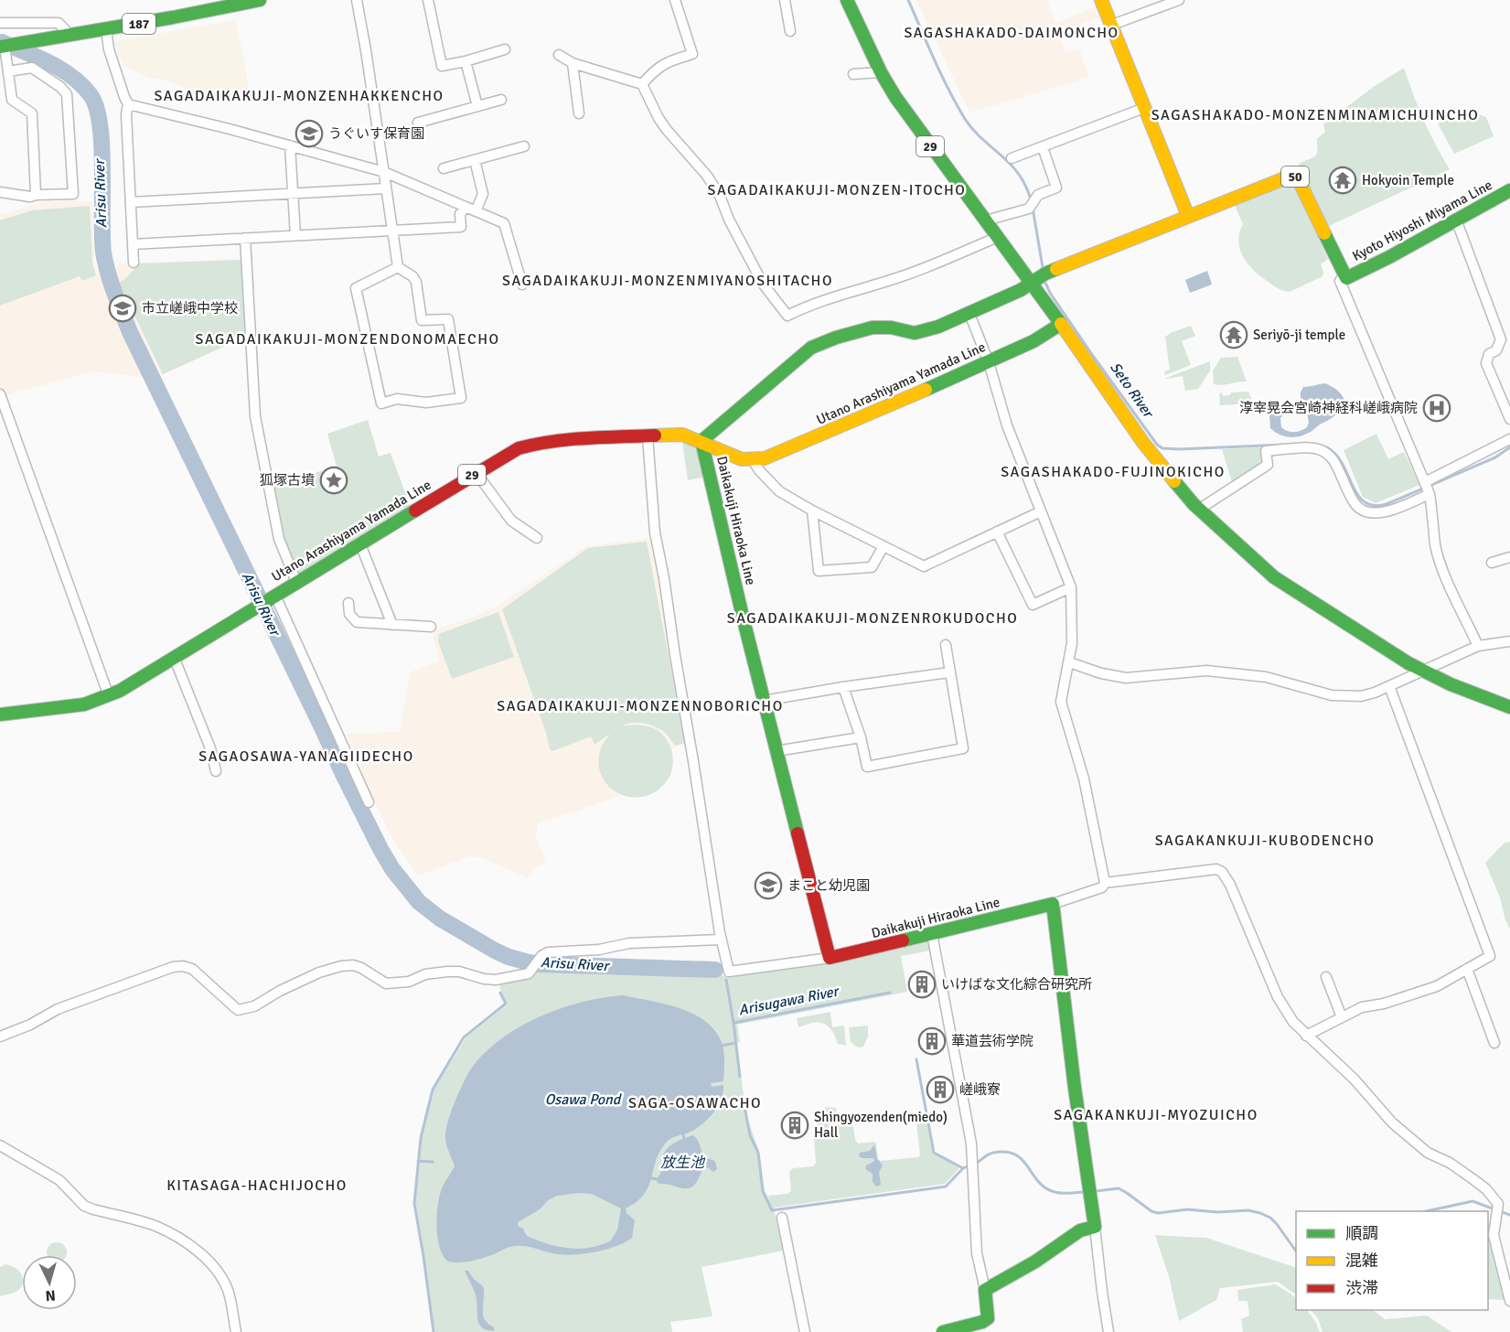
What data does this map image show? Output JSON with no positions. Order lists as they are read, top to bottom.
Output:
{
  "streets": {
    "main road": [
      "187",
      "29",
      "50",
      "Kyoto Hiyoshi Miyama Line",
      "Utano Arashiyama Yamada Line",
      "Daikakuji Hiraoka Line"
    ]
  },
  "crossings": [
    ["29", "Utano Arashiyama Yamada Line"],
    ["Utano Arashiyama Yamada Line", "Daikakuji Hiraoka Line"]
  ],
  "districts": [
    "SAGASHAKADO-DAIMONCHO",
    "SAGADAIKAKUJI-MONZENHAKKENCHO",
    "SAGASHAKADO-MONZENMINAMICHUINCHO",
    "SAGADAIKAKUJI-MONZEN-ITOCHO",
    "SAGADAIKAKUJI-MONZENMIYANOSHITACHO",
    "SAGADAIKAKUJI-MONZENDONOMAECHO",
    "SAGASHAKADO-FUJINOKICHO",
    "SAGADAIKAKUJI-MONZENROKUDOCHO",
    "SAGADAIKAKUJI-MONZENNOBORICHO",
    "SAGAOSAWA-YANAGIIDECHO",
    "SAGAKANKUJI-KUBODENCHO",
    "SAGA-OSAWACHO",
    "SAGAKANKUJI-MYOZUICHO",
    "KITASAGA-HACHIJOCHO"
  ],
  "water": [
    "Arisu River",
    "Seto River",
    "Arisugawa River",
    "Osawa Pond",
    "放生池"
  ],
  "places": {
    "school or university": ["うぐいす保育園", "市立嵯峨中学校", "まこと幼児園"],
    "temple": ["Hokyoin Temple", "Seriyō-ji temple"],
    "hospital": ["淳宰晃会宮崎神経科嵯峨病院"],
    "place": ["狐塚古墳"],
    "building": [
      "いけばな文化綜合研究所",
      "華道芸術学院",
      "嵯峨寮",
      "Shingyozenden(miedo) Hall"
    ]
  },
  "legend": ["順調", "混雑", "渋滞"],
  "north": "bottom"
}
